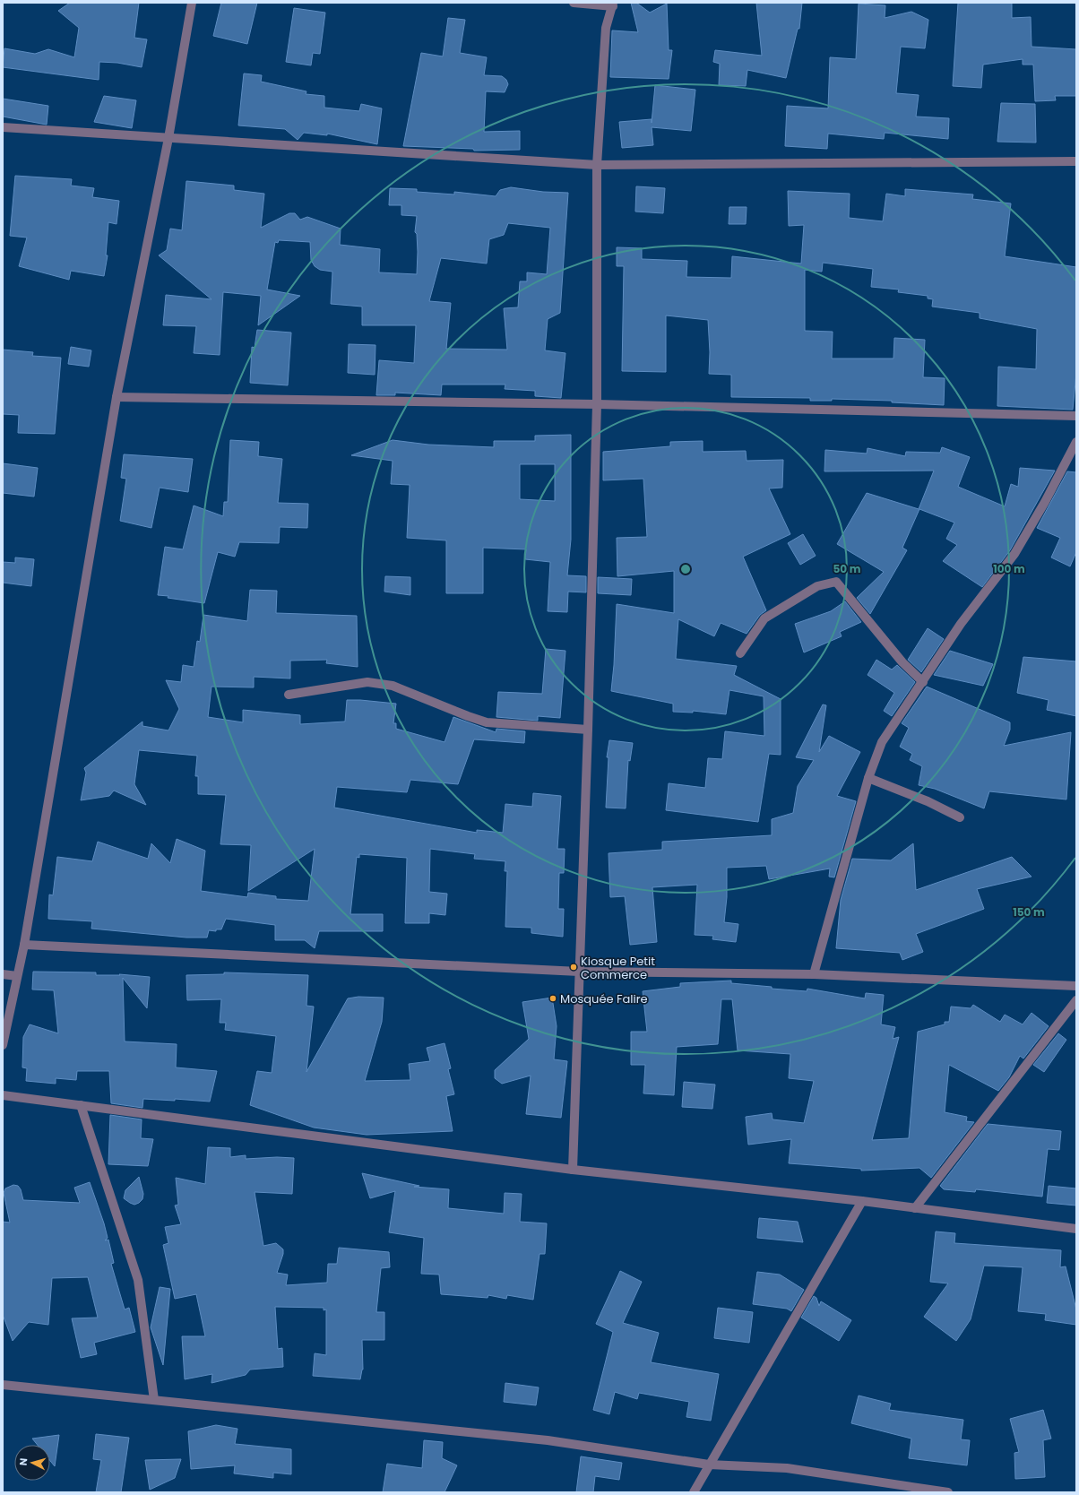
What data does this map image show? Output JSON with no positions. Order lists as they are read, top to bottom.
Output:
{
  "places": ["Kiosque Petit Commerce", "Mosquée Falire"],
  "north": "left",
  "rings": ["50 m", "100 m", "150 m"]
}
